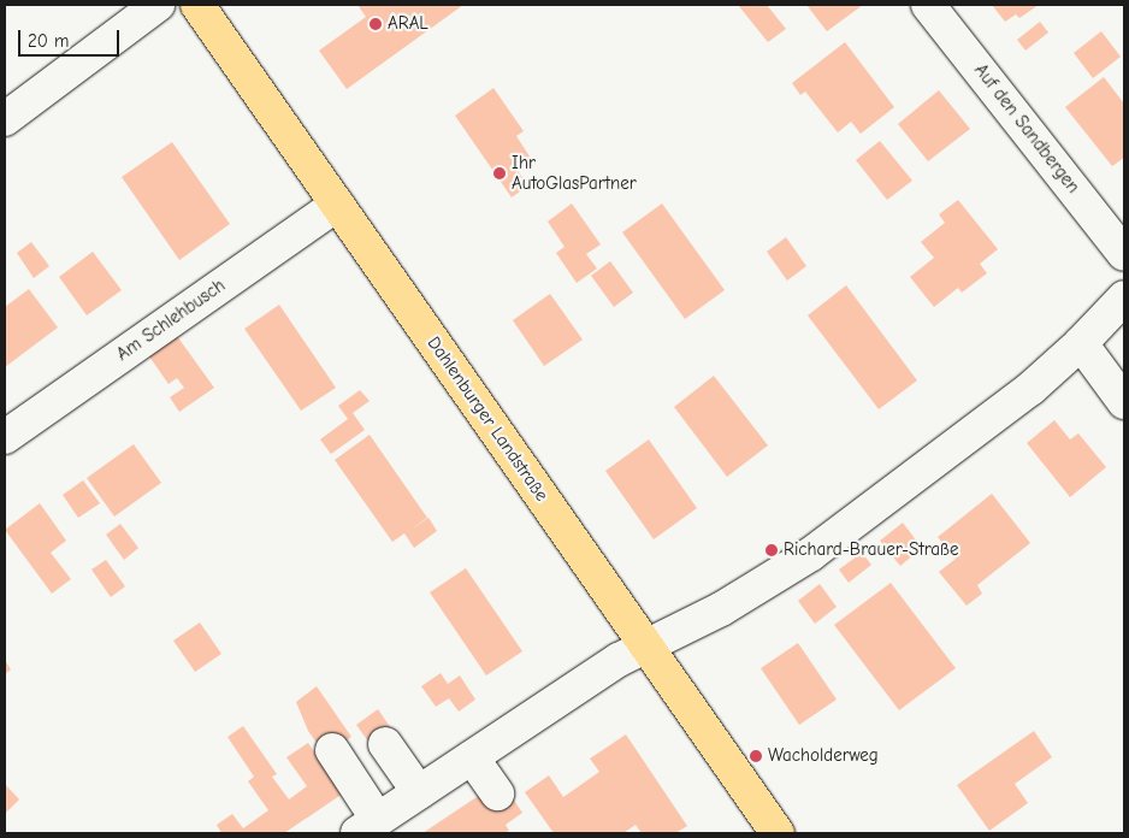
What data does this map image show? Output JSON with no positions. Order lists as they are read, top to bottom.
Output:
{
  "streets": {
    "main road": ["Dahlenburger Landstraße"],
    "street": ["Auf den Sandbergen", "Am Schlehbusch"]
  },
  "crossings": [
    ["Am Schlehbusch", "Dahlenburger Landstraße"]
  ],
  "places": [
    "ARAL",
    "Ihr AutoGlasPartner",
    "Richard-Brauer-Straße",
    "Wacholderweg"
  ],
  "scale_bar": "20 m"
}
